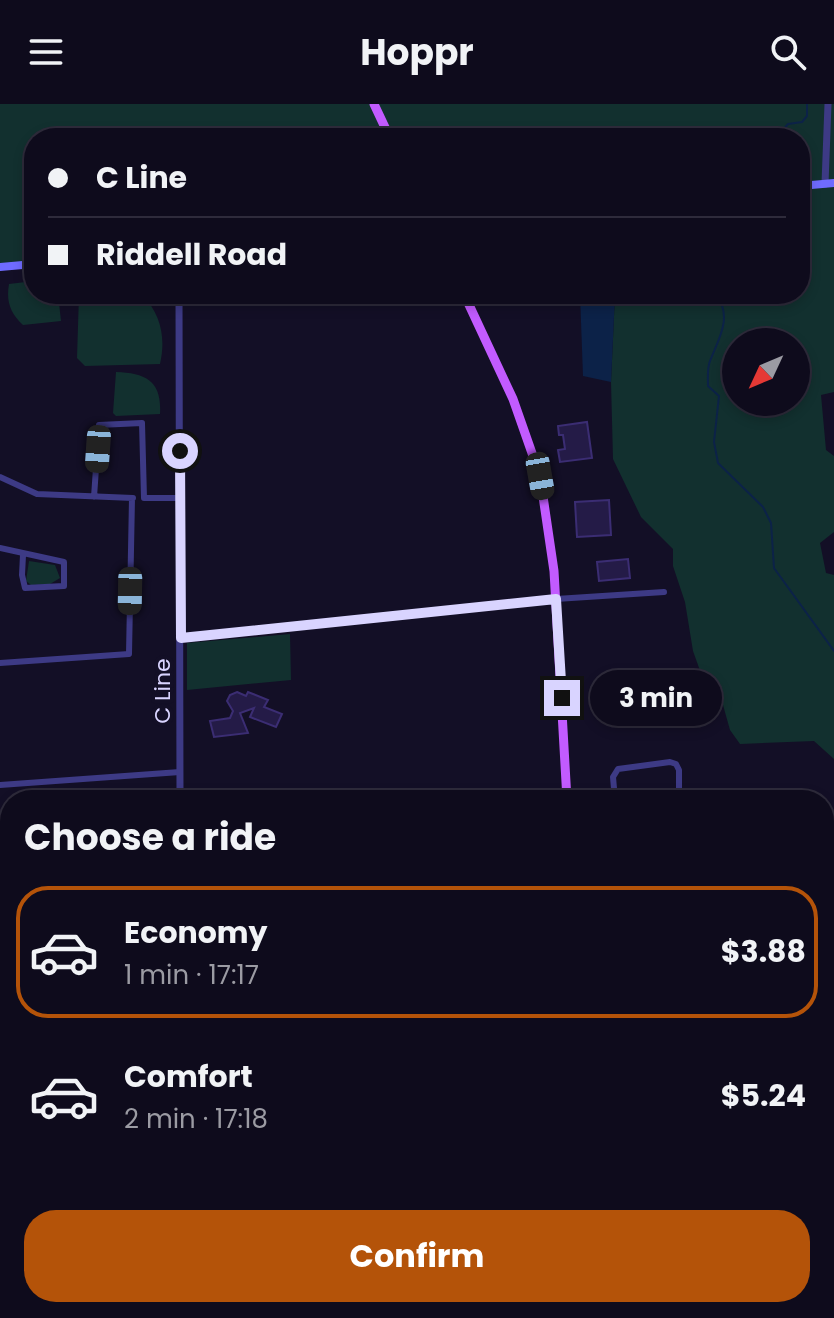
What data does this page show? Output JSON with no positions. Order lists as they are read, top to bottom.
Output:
{
  "streets": {
    "street": ["C Line"]
  },
  "north": "bottom left",
  "page": {
    "header": "Hoppr",
    "banner": ["C Line", "Riddell Road"],
    "bubble": "3 min",
    "heading": "Choose a ride",
    "list": [
      {
        "name": "Economy",
        "note": "1 min · 17:17",
        "value": "$3.88"
      },
      {
        "name": "Comfort",
        "note": "2 min · 17:18",
        "value": "$5.24"
      }
    ],
    "buttons": "Confirm"
  }
}
